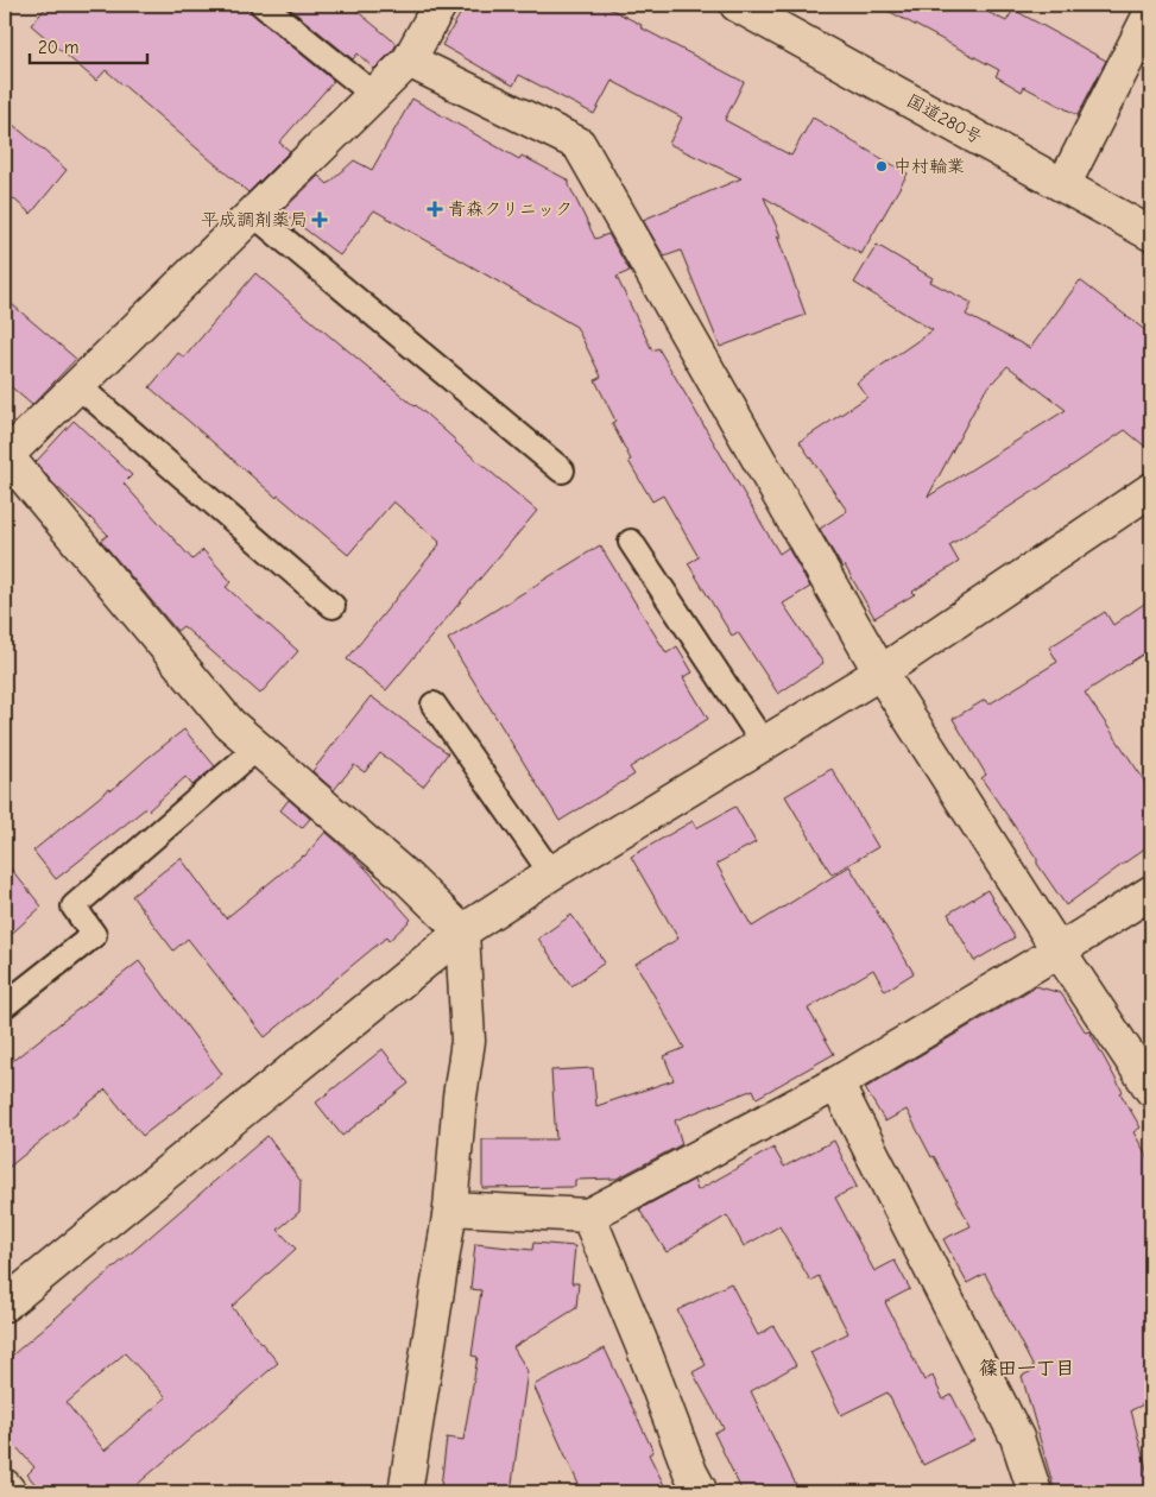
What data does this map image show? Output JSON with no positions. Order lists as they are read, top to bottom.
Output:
{
  "streets": {
    "main road": ["国道280号"]
  },
  "districts": ["篠田一丁目"],
  "places": {
    "other": ["中村輪業"],
    "health": ["青森クリニック", "平成調剤薬局"]
  },
  "scale_bar": "20 m"
}
